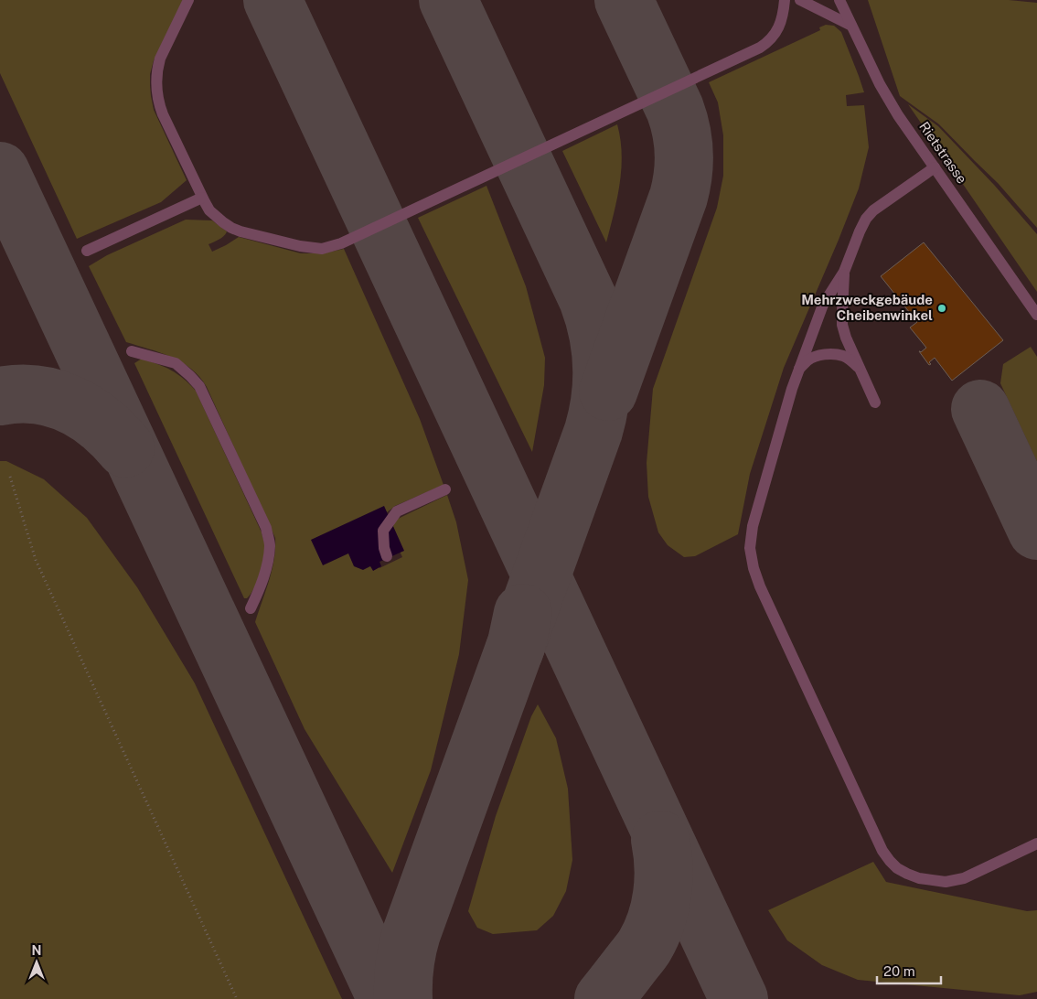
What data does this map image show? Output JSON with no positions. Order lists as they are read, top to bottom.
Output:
{
  "streets": {
    "lane": ["Rietstrasse"]
  },
  "places": ["Mehrzweckgebäude Cheibenwinkel"],
  "scale_bar": "20 m",
  "north": "top"
}
